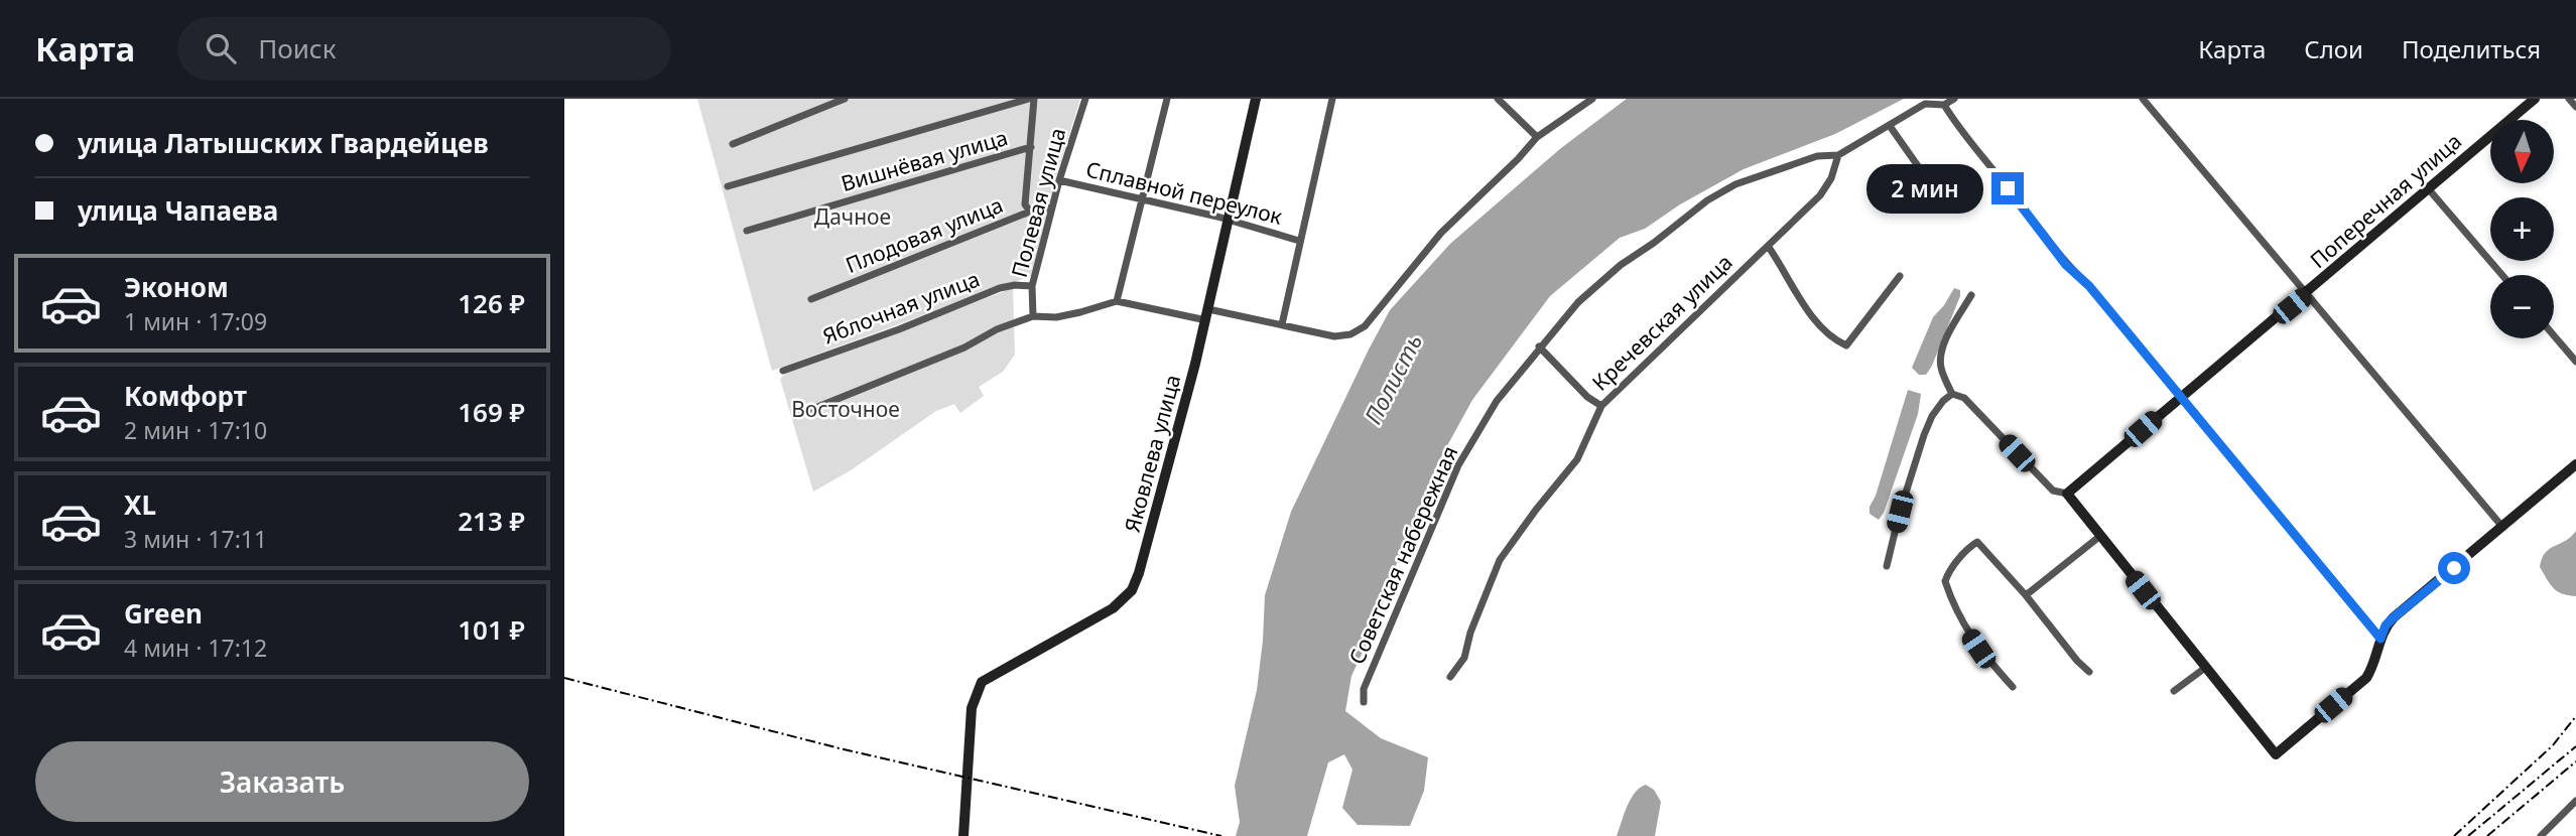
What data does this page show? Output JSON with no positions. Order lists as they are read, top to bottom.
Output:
{
  "streets": {
    "street": [
      "Вишнёвая улица",
      "Сплавной переулок",
      "Поперечная улица",
      "Полевая улица",
      "Плодовая улица",
      "Яблочная улица",
      "Кречевская улица",
      "Яковлева улица",
      "Советская набережная"
    ]
  },
  "crossings": [
    ["Сплавной переулок", "Полевая улица"],
    ["Сплавной переулок", "Яковлева улица"],
    ["Полевая улица", "Плодовая улица"],
    ["Полевая улица", "Яблочная улица"],
    ["Кречевская улица", "Советская набережная"]
  ],
  "water": ["Полисть"],
  "parks": ["Дачное", "Восточное"],
  "north": "bottom",
  "page": {
    "header": "Карта",
    "search": "Поиск",
    "nav": ["Карта", "Слои", "Поделиться"],
    "banner": ["улица Латышских Гвардейцев", "улица Чапаева"],
    "map_buttons": ["+", "−"],
    "bubble": "2 мин",
    "list": [
      {
        "name": "Эконом",
        "note": "1 мин · 17:09",
        "value": "126 ₽"
      },
      {
        "name": "Комфорт",
        "note": "2 мин · 17:10",
        "value": "169 ₽"
      },
      {
        "name": "XL",
        "note": "3 мин · 17:11",
        "value": "213 ₽"
      },
      {
        "name": "Green",
        "note": "4 мин · 17:12",
        "value": "101 ₽"
      }
    ],
    "buttons": "Заказать"
  }
}
